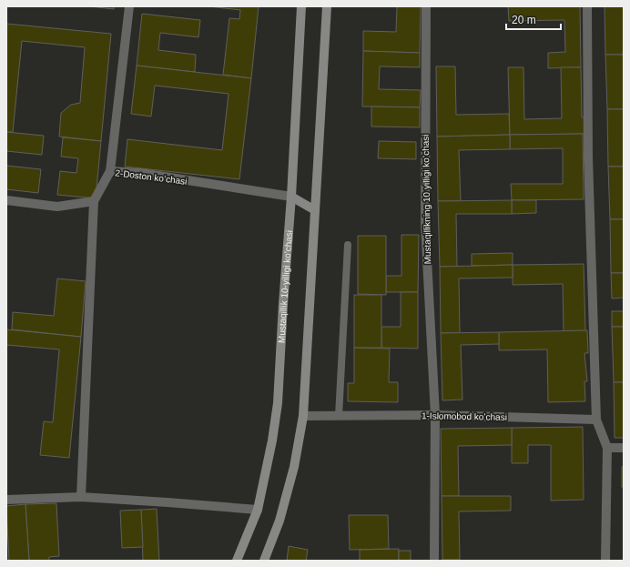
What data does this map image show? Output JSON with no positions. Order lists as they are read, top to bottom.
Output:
{
  "streets": {
    "main road": ["Mustaqillik 10-yilligi ko'chasi"],
    "street": ["2-Doston koʻchasi", "Mustaqillikning 10 yilligi koʻchasi", "1-Islomobod koʻchasi"]
  },
  "crossings": [
    ["2-Doston koʻchasi", "Mustaqillik 10-yilligi ko'chasi"],
    ["Mustaqillikning 10 yilligi koʻchasi", "1-Islomobod koʻchasi"]
  ],
  "scale_bar": "20 m"
}
